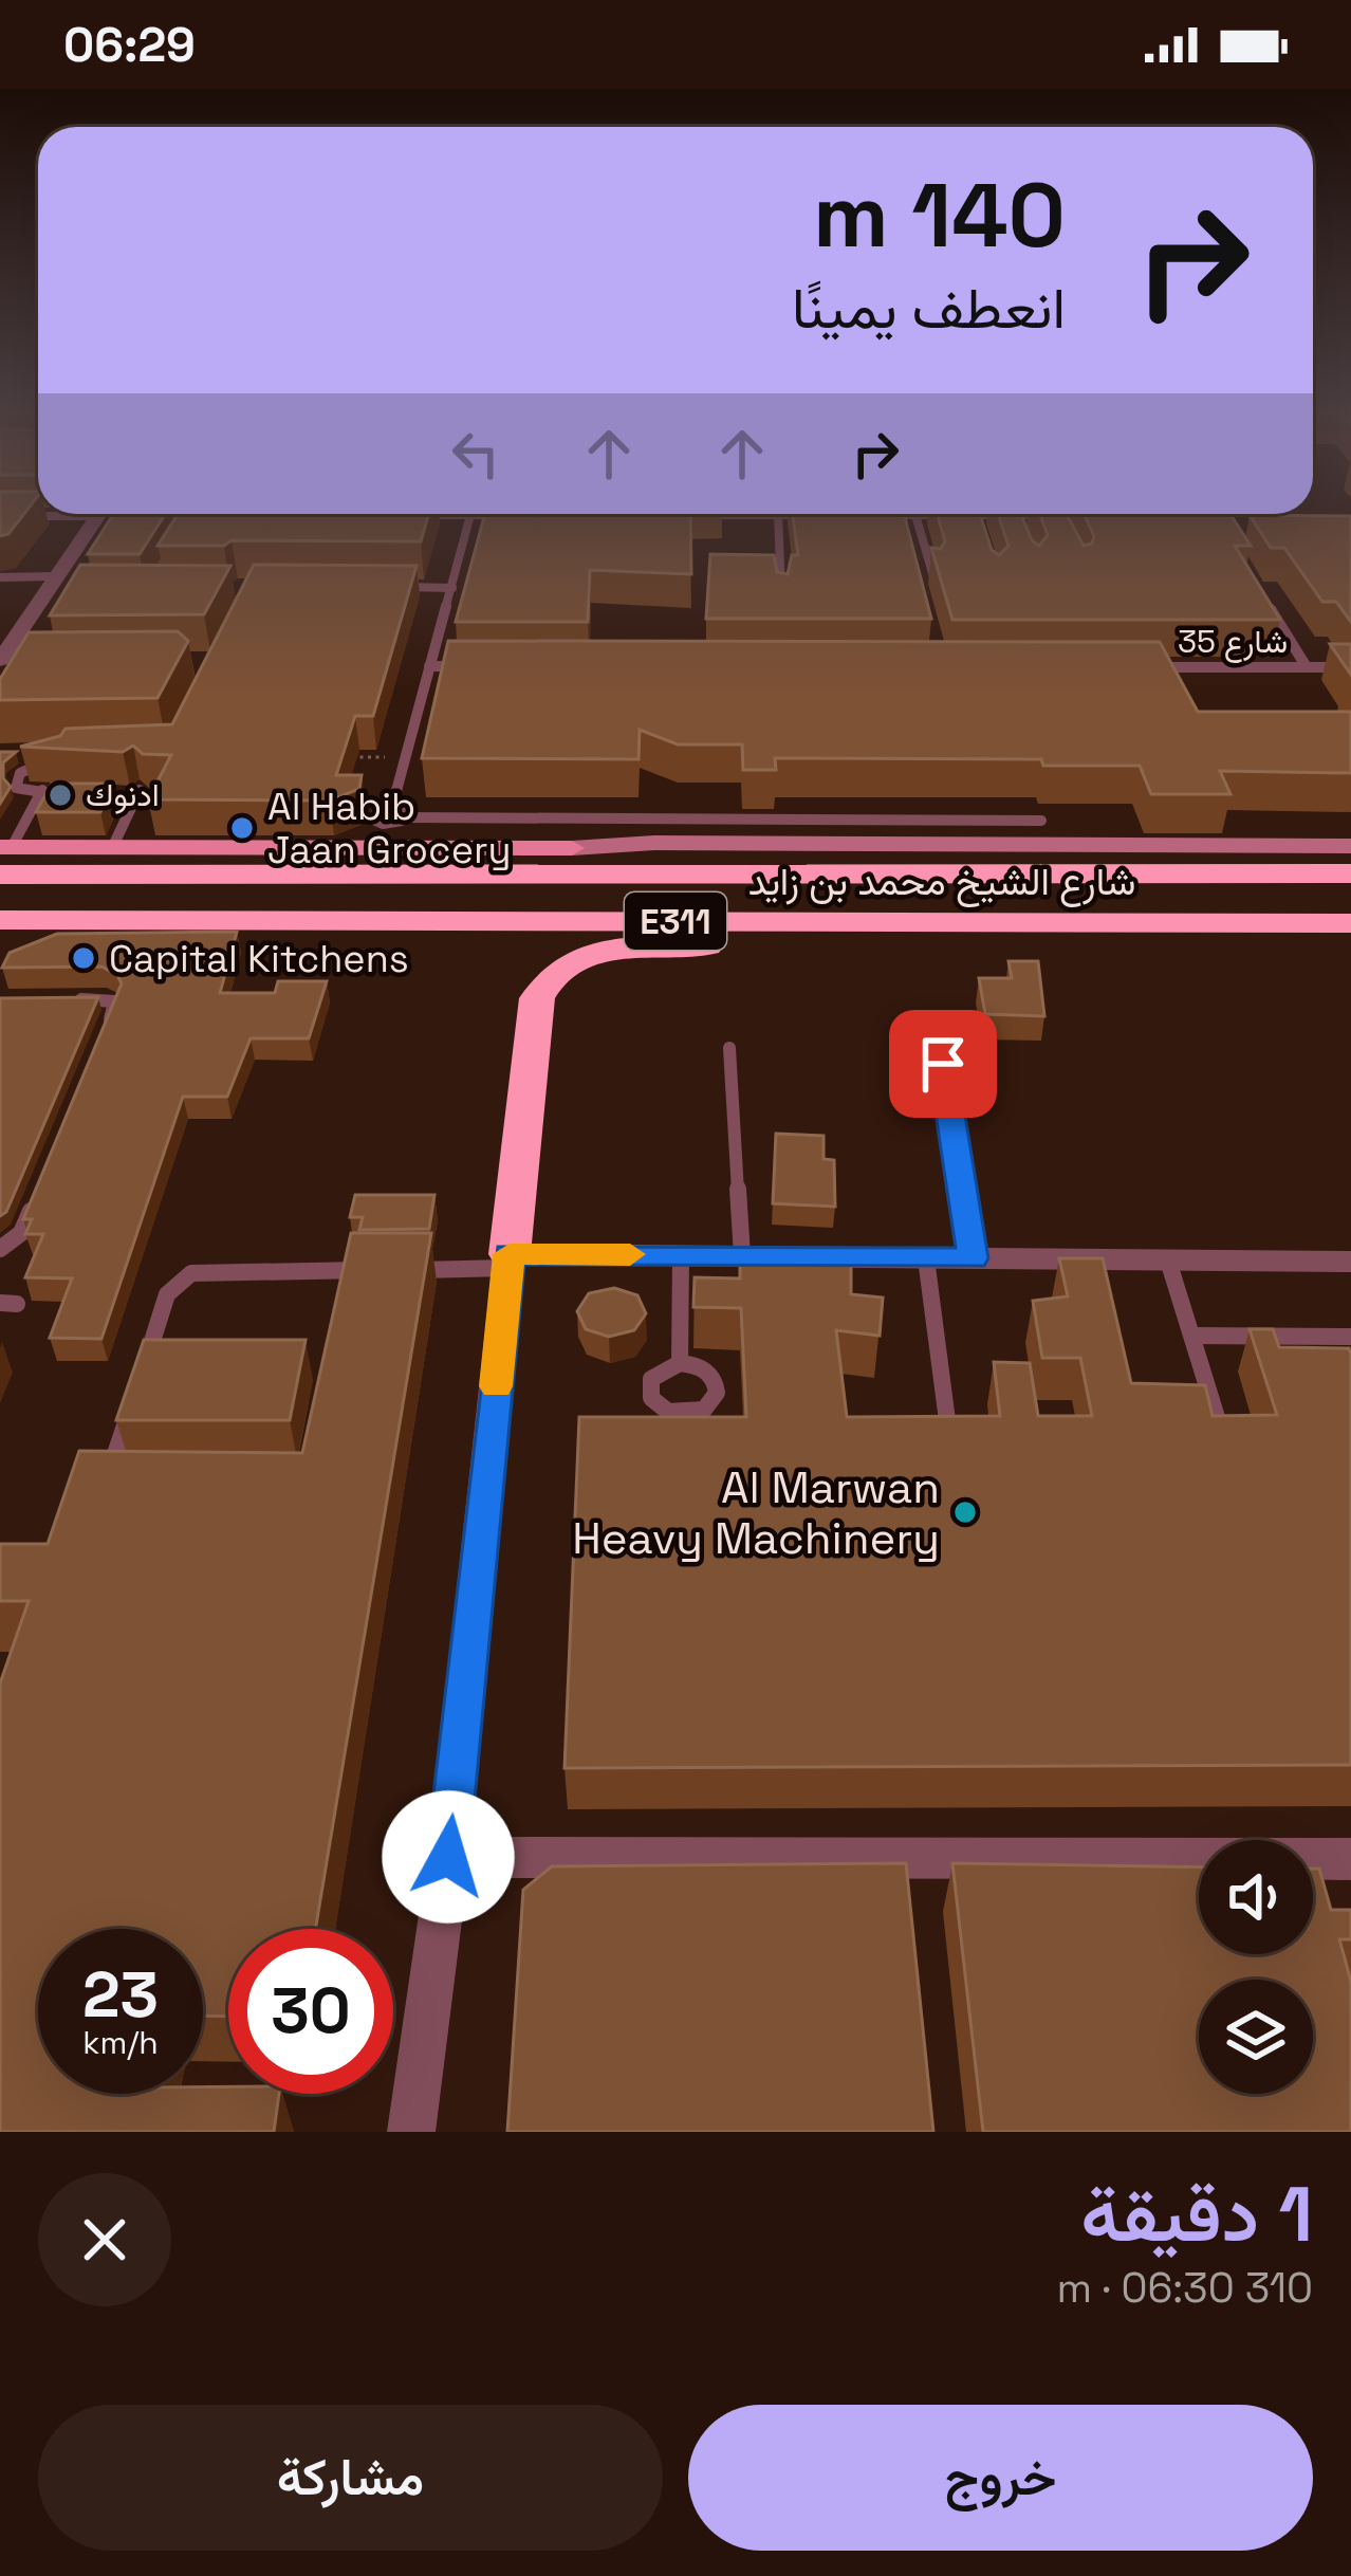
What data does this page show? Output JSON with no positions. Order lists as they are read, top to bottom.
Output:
{
  "streets": {
    "highway": ["شارع الشيخ محمد بن زايد", "E311"],
    "lane": ["شارع 35"]
  },
  "places": [
    "ادنوك",
    "Al Habib Jaan Grocery",
    "Capital Kitchens",
    "Al Marwan Heavy Machinery"
  ],
  "page": {
    "status": "06:29",
    "turn": ["140 m", "انعطف يمينًا"],
    "speed": "23 km/h",
    "limit": "30",
    "heading": ["1 دقيقة", "310 m · 06:30"],
    "buttons": ["خروج", "مشاركة"]
  }
}
